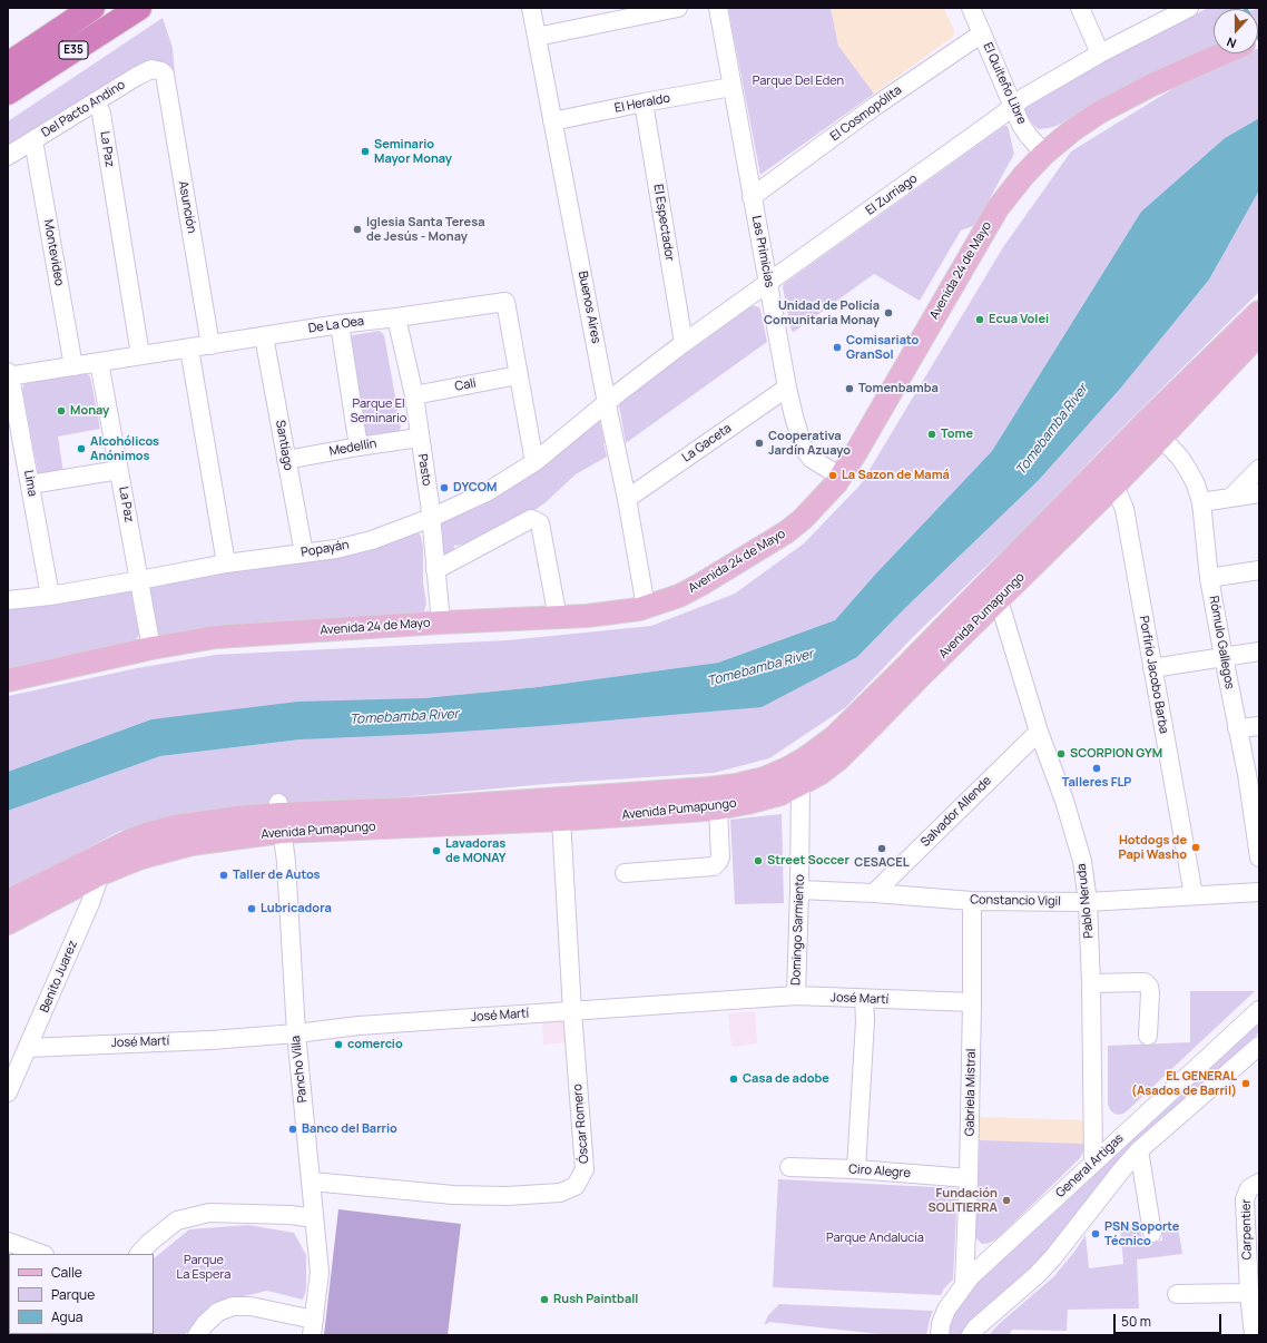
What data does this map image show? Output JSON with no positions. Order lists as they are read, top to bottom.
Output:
{
  "streets": {
    "highway": ["E35"],
    "main road": ["Avenida 24 de Mayo", "Avenida Pumapungo"],
    "street": [
      "El Quiteño Libre",
      "El Heraldo",
      "Del Pacto Andino",
      "El Cosmopólita",
      "La Paz",
      "El Zurriago",
      "Asunción",
      "El Espectador",
      "Las Primicias",
      "Montevideo",
      "Buenos Aires",
      "De La Oea",
      "Cali",
      "La Gaceta",
      "Santiago",
      "Medellín",
      "Pasto",
      "Lima",
      "Popayán",
      "Rómulo Gallegos",
      "Porfirio Jacobo Barba",
      "Salvador Allende",
      "Constancio Vigil",
      "Pablo Neruda",
      "Domingo Sarmiento",
      "Benito Juarez",
      "José Martí",
      "Pancho Villa",
      "Gabriela Mistral",
      "Óscar Romero",
      "General Artigas",
      "Ciro Alegre",
      "Carpentier"
    ]
  },
  "crossings": [
    ["El Quiteño Libre", "El Cosmopólita"],
    ["El Quiteño Libre", "El Zurriago"],
    ["El Quiteño Libre", "Avenida 24 de Mayo"],
    ["El Heraldo", "El Espectador"],
    ["El Heraldo", "Las Primicias"],
    ["El Heraldo", "Buenos Aires"],
    ["Del Pacto Andino", "La Paz"],
    ["Del Pacto Andino", "Asunción"],
    ["Del Pacto Andino", "Montevideo"],
    ["El Cosmopólita", "Las Primicias"],
    ["La Paz", "Avenida 24 de Mayo"],
    ["La Paz", "De La Oea"],
    ["La Paz", "Popayán"],
    ["El Zurriago", "El Espectador"],
    ["El Zurriago", "Las Primicias"],
    ["El Zurriago", "Buenos Aires"],
    ["El Zurriago", "Popayán"],
    ["Asunción", "De La Oea"],
    ["Las Primicias", "Avenida 24 de Mayo"],
    ["Las Primicias", "La Gaceta"],
    ["Montevideo", "De La Oea"],
    ["Avenida 24 de Mayo", "Buenos Aires"],
    ["Avenida 24 de Mayo", "Pasto"],
    ["Buenos Aires", "La Gaceta"],
    ["Buenos Aires", "Popayán"],
    ["De La Oea", "Cali"],
    ["De La Oea", "Santiago"],
    ["De La Oea", "Pasto"],
    ["De La Oea", "Lima"],
    ["De La Oea", "Popayán"],
    ["Cali", "Pasto"],
    ["Santiago", "Medellín"],
    ["Santiago", "Popayán"],
    ["Medellín", "Pasto"],
    ["Pasto", "Popayán"],
    ["Lima", "Popayán"],
    ["Avenida Pumapungo", "Rómulo Gallegos"],
    ["Avenida Pumapungo", "Porfirio Jacobo Barba"],
    ["Avenida Pumapungo", "Pablo Neruda"],
    ["Avenida Pumapungo", "Domingo Sarmiento"],
    ["Avenida Pumapungo", "Benito Juarez"],
    ["Avenida Pumapungo", "Pancho Villa"],
    ["Avenida Pumapungo", "Óscar Romero"],
    ["Porfirio Jacobo Barba", "Constancio Vigil"],
    ["Salvador Allende", "Constancio Vigil"],
    ["Salvador Allende", "Pablo Neruda"],
    ["Constancio Vigil", "Pablo Neruda"],
    ["Constancio Vigil", "Domingo Sarmiento"],
    ["Constancio Vigil", "Gabriela Mistral"],
    ["Pablo Neruda", "General Artigas"],
    ["Domingo Sarmiento", "José Martí"],
    ["Benito Juarez", "José Martí"],
    ["José Martí", "Pancho Villa"],
    ["José Martí", "Gabriela Mistral"],
    ["José Martí", "Óscar Romero"],
    ["Pancho Villa", "Óscar Romero"],
    ["Gabriela Mistral", "General Artigas"],
    ["Gabriela Mistral", "Ciro Alegre"]
  ],
  "water": ["Tomebamba River"],
  "parks": [
    "Parque Del Eden",
    "Parque El Seminario",
    "Parque Andalucía",
    "Parque La Espera"
  ],
  "places": [
    "Seminario Mayor Monay",
    "Iglesia Santa Teresa de Jesús - Monay",
    "Unidad de Policía Comunitaria Monay",
    "Ecua Volei",
    "Comisariato GranSol",
    "Tomenbamba",
    "Monay",
    "Tome",
    "Cooperativa Jardín Azuayo",
    "Alcohólicos Anónimos",
    "La Sazon de Mamá",
    "DYCOM",
    "SCORPION GYM",
    "Talleres FLP",
    "Hotdogs de Papi Washo",
    "CESACEL",
    "Lavadoras de MONAY",
    "Street Soccer",
    "Taller de Autos",
    "Lubricadora",
    "comercio",
    "Casa de adobe",
    "EL GENERAL (Asados de Barril)",
    "Banco del Barrio",
    "Fundación SOLITIERRA",
    "PSN Soporte Técnico",
    "Rush Paintball"
  ],
  "legend": ["Calle", "Parque", "Agua"],
  "scale_bar": "50 m",
  "north": "bottom"
}
